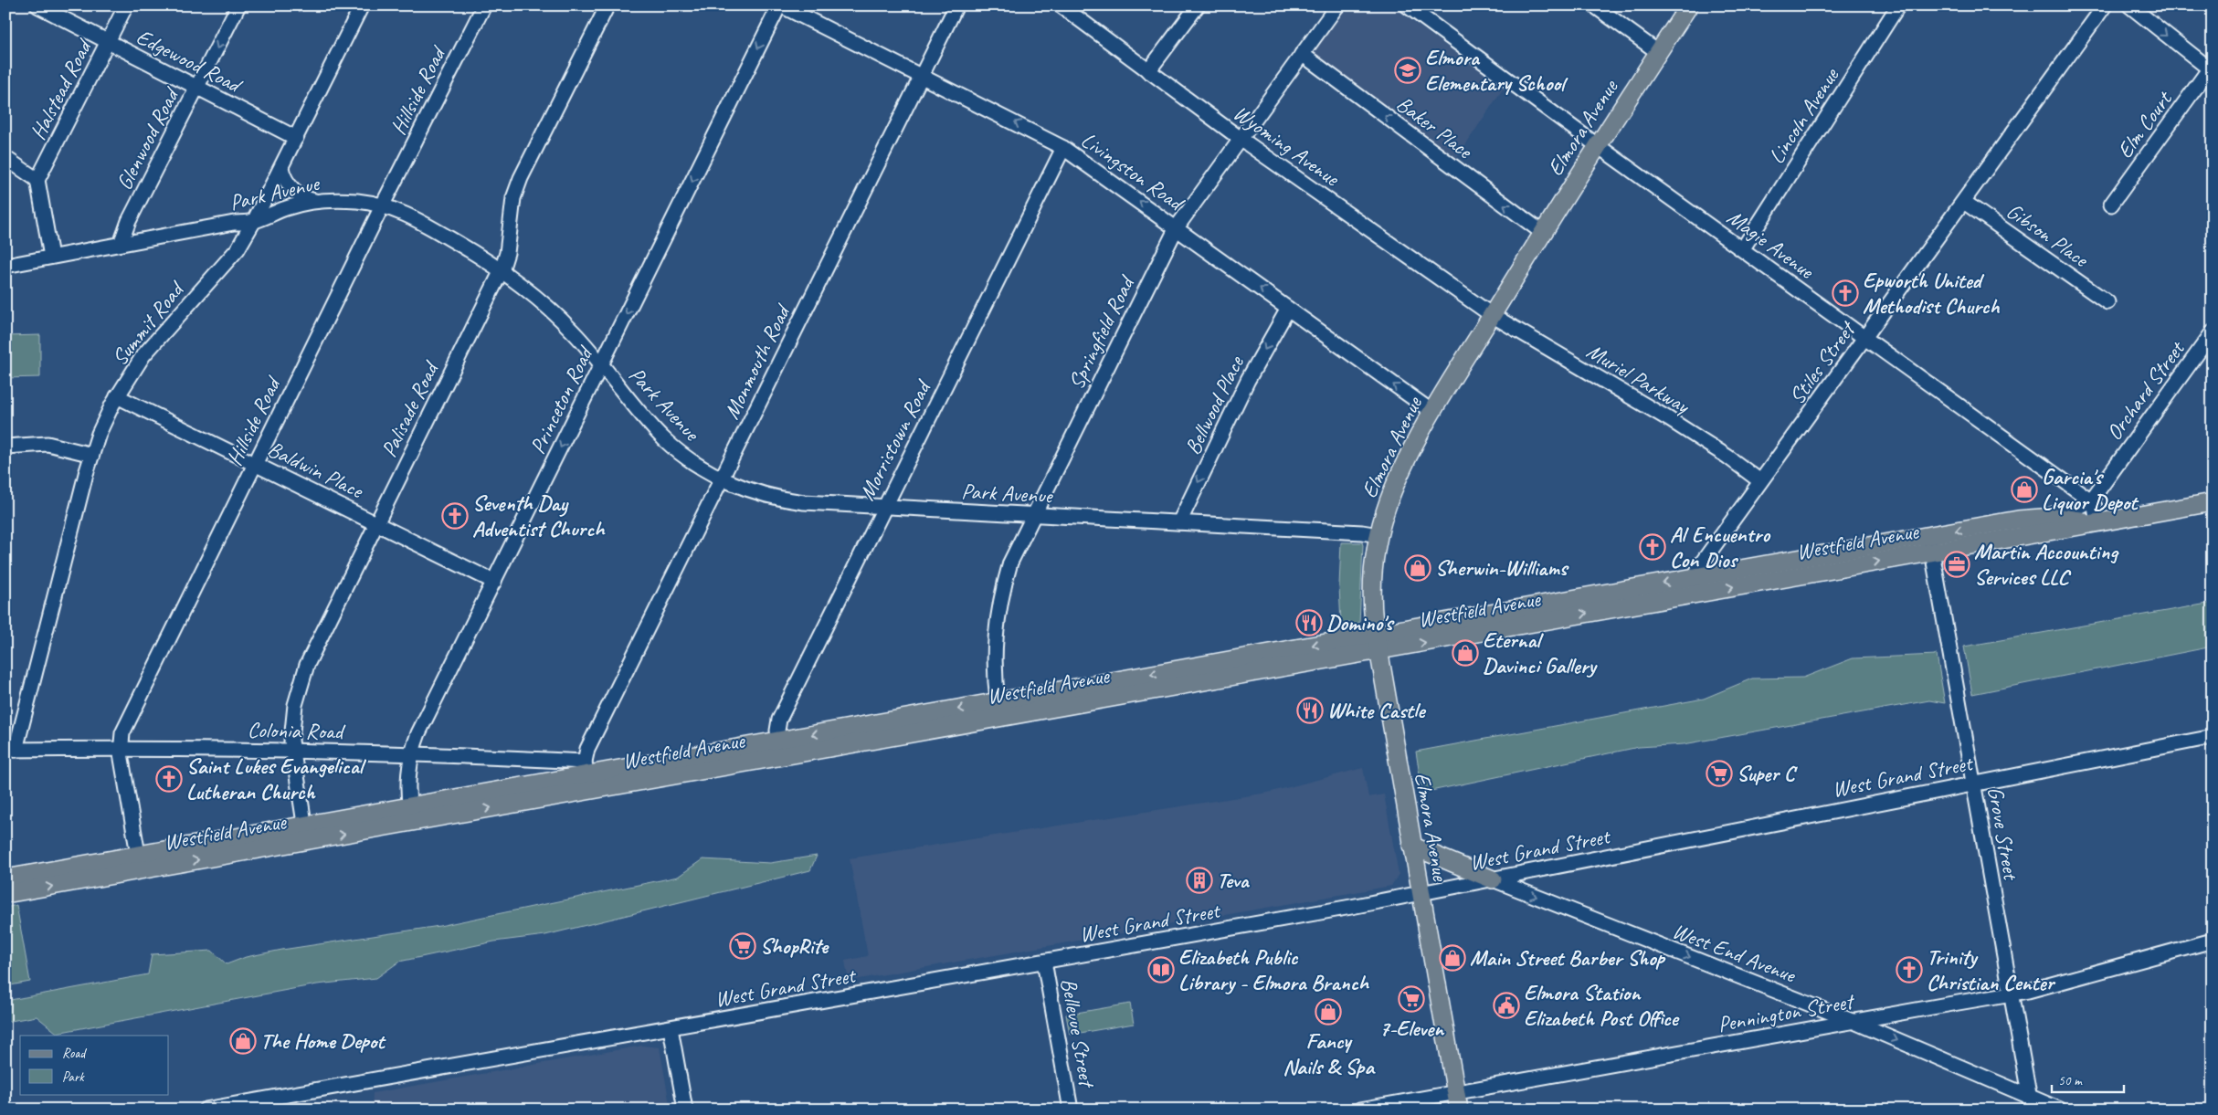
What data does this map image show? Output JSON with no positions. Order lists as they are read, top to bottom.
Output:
{
  "streets": {
    "main road": ["Elmora Avenue", "Westfield Avenue"],
    "street": [
      "Edgewood Road",
      "Halstead Road",
      "Hillside Road",
      "Lincoln Avenue",
      "Elm Court",
      "Baker Place",
      "Glenwood Road",
      "Wyoming Avenue",
      "Livingston Road",
      "Park Avenue",
      "Gibson Place",
      "Magie Avenue",
      "Summit Road",
      "Springfield Road",
      "Monmouth Road",
      "Stiles Street",
      "Muriel Parkway",
      "Orchard Street",
      "Princeton Road",
      "Bellwood Place",
      "Palisade Road",
      "Morristown Road",
      "Baldwin Place",
      "Colonia Road",
      "West Grand Street",
      "Grove Street",
      "West End Avenue",
      "Pennington Street",
      "Bellevue Street"
    ]
  },
  "crossings": [
    ["Edgewood Road", "Halstead Road"],
    ["Edgewood Road", "Glenwood Road"],
    ["Edgewood Road", "Summit Road"],
    ["Hillside Road", "Park Avenue"],
    ["Hillside Road", "Baldwin Place"],
    ["Hillside Road", "Westfield Avenue"],
    ["Hillside Road", "Colonia Road"],
    ["Lincoln Avenue", "Magie Avenue"],
    ["Baker Place", "Elmora Avenue"],
    ["Baker Place", "Springfield Road"],
    ["Elmora Avenue", "Wyoming Avenue"],
    ["Elmora Avenue", "Livingston Road"],
    ["Elmora Avenue", "Park Avenue"],
    ["Elmora Avenue", "Magie Avenue"],
    ["Elmora Avenue", "Muriel Parkway"],
    ["Elmora Avenue", "Westfield Avenue"],
    ["Elmora Avenue", "West Grand Street"],
    ["Elmora Avenue", "Pennington Street"],
    ["Glenwood Road", "Park Avenue"],
    ["Wyoming Avenue", "Springfield Road"],
    ["Wyoming Avenue", "Muriel Parkway"],
    ["Livingston Road", "Springfield Road"],
    ["Livingston Road", "Monmouth Road"],
    ["Livingston Road", "Princeton Road"],
    ["Livingston Road", "Bellwood Place"],
    ["Livingston Road", "Morristown Road"],
    ["Park Avenue", "Summit Road"],
    ["Park Avenue", "Springfield Road"],
    ["Park Avenue", "Monmouth Road"],
    ["Park Avenue", "Princeton Road"],
    ["Park Avenue", "Bellwood Place"],
    ["Park Avenue", "Palisade Road"],
    ["Park Avenue", "Morristown Road"],
    ["Gibson Place", "Stiles Street"],
    ["Magie Avenue", "Stiles Street"],
    ["Magie Avenue", "Orchard Street"],
    ["Summit Road", "Baldwin Place"],
    ["Summit Road", "Colonia Road"],
    ["Springfield Road", "Westfield Avenue"],
    ["Monmouth Road", "Westfield Avenue"],
    ["Monmouth Road", "Colonia Road"],
    ["Stiles Street", "Muriel Parkway"],
    ["Stiles Street", "Westfield Avenue"],
    ["Orchard Street", "Westfield Avenue"],
    ["Princeton Road", "Baldwin Place"],
    ["Princeton Road", "Westfield Avenue"],
    ["Princeton Road", "Colonia Road"],
    ["Palisade Road", "Baldwin Place"],
    ["Palisade Road", "Westfield Avenue"],
    ["Palisade Road", "Colonia Road"],
    ["Morristown Road", "Westfield Avenue"],
    ["Westfield Avenue", "Colonia Road"],
    ["Westfield Avenue", "Grove Street"],
    ["West Grand Street", "Grove Street"],
    ["West Grand Street", "West End Avenue"],
    ["West Grand Street", "Bellevue Street"],
    ["Grove Street", "West End Avenue"],
    ["Grove Street", "Pennington Street"],
    ["West End Avenue", "Pennington Street"]
  ],
  "one_way": [
    "Baker Place",
    "Livingston Road",
    "Princeton Road",
    "Bellwood Place",
    "West End Avenue"
  ],
  "places": {
    "school or university": ["Elmora Elementary School"],
    "church": [
      "Epworth United Methodist Church",
      "Seventh Day Adventist Church",
      "Al Encuentro Con Dios",
      "Saint Lukes Evangelical Lutheran Church",
      "Trinity Christian Center"
    ],
    "shop": [
      "Garcia's Liquor Depot",
      "Sherwin-Williams",
      "Eternal Davinci Gallery",
      "Main Street Barber Shop",
      "Fancy Nails & Spa",
      "The Home Depot"
    ],
    "office": ["Martin Accounting Services LLC"],
    "restaurant": ["Domino's", "White Castle"],
    "supermarket": ["Super C", "ShopRite", "7-Eleven"],
    "building": ["Teva"],
    "library": ["Elizabeth Public Library - Elmora Branch"],
    "public building": ["Elmora Station Elizabeth Post Office"]
  },
  "legend": ["Road", "Park"],
  "scale_bar": "50 m"
}
